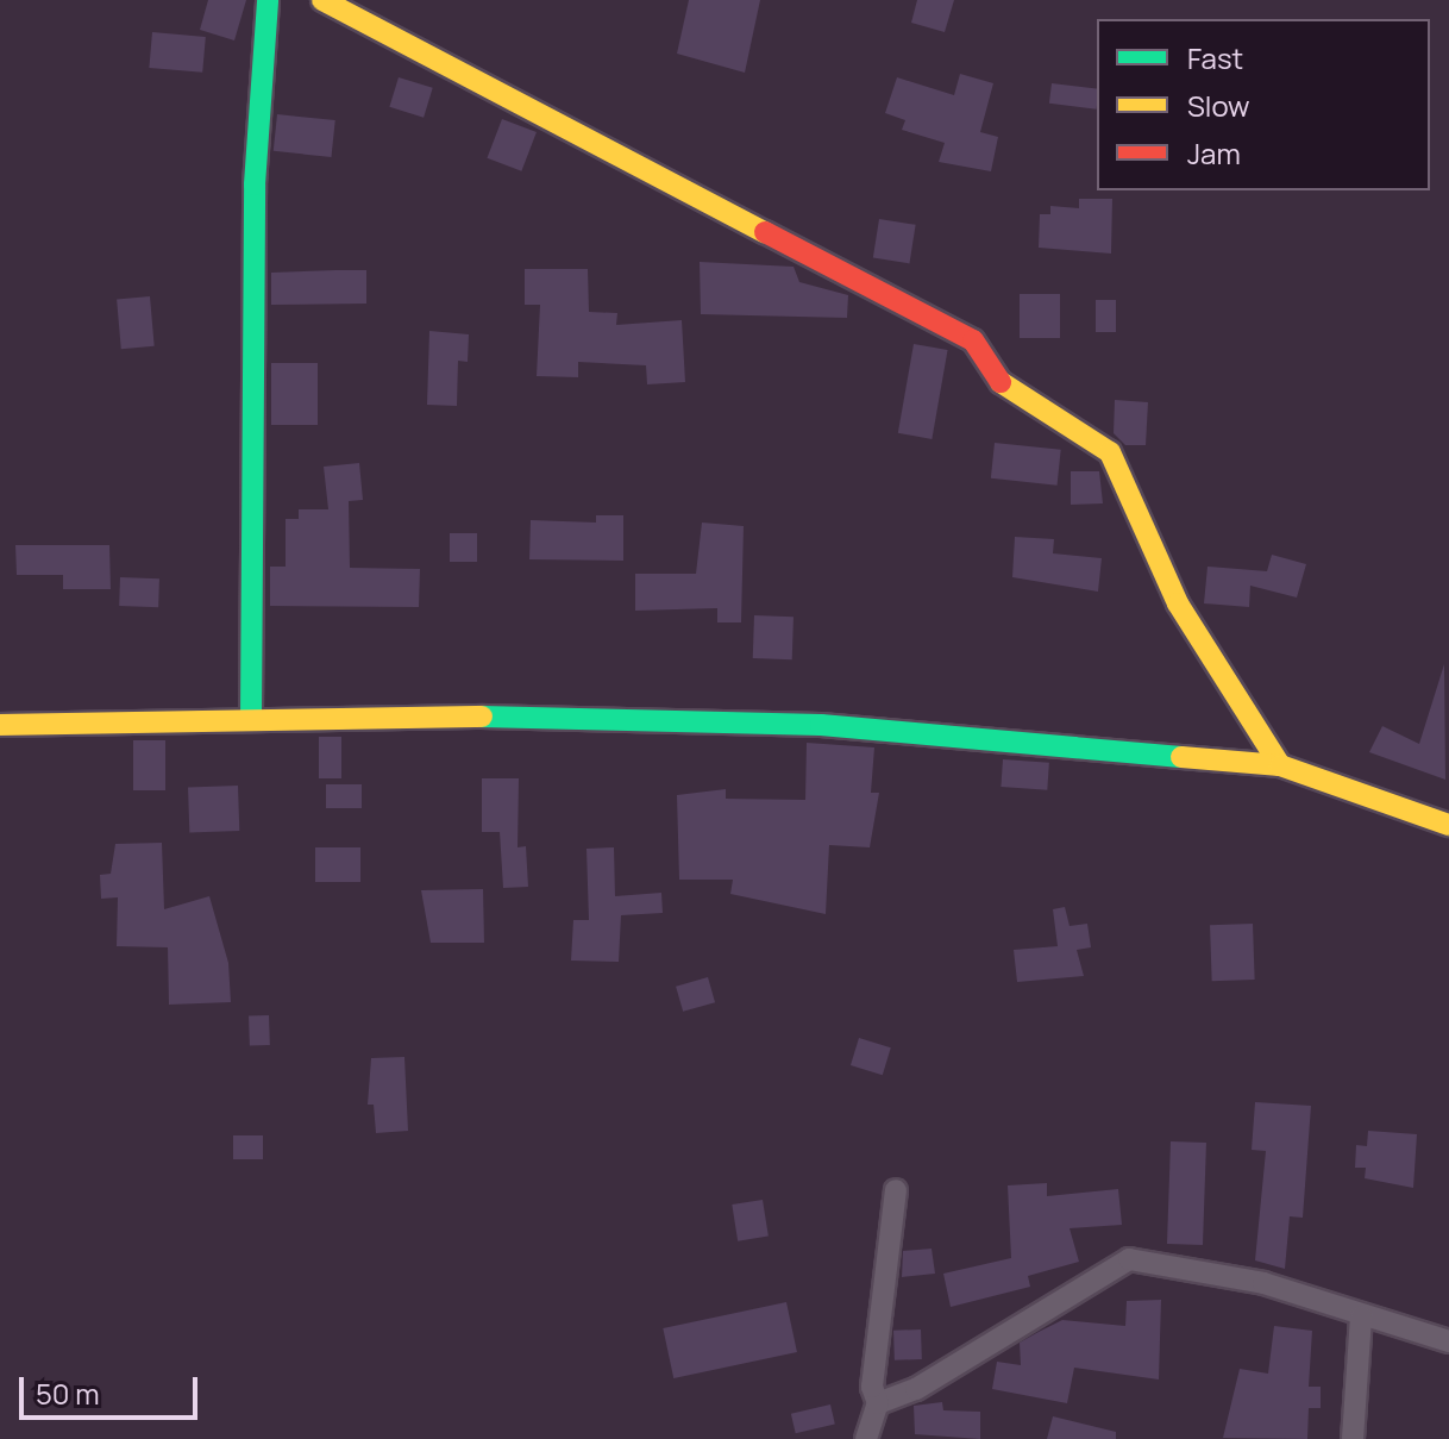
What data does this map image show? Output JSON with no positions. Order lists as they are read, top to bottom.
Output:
{
  "legend": ["Fast", "Slow", "Jam"],
  "scale_bar": "50 m"
}
